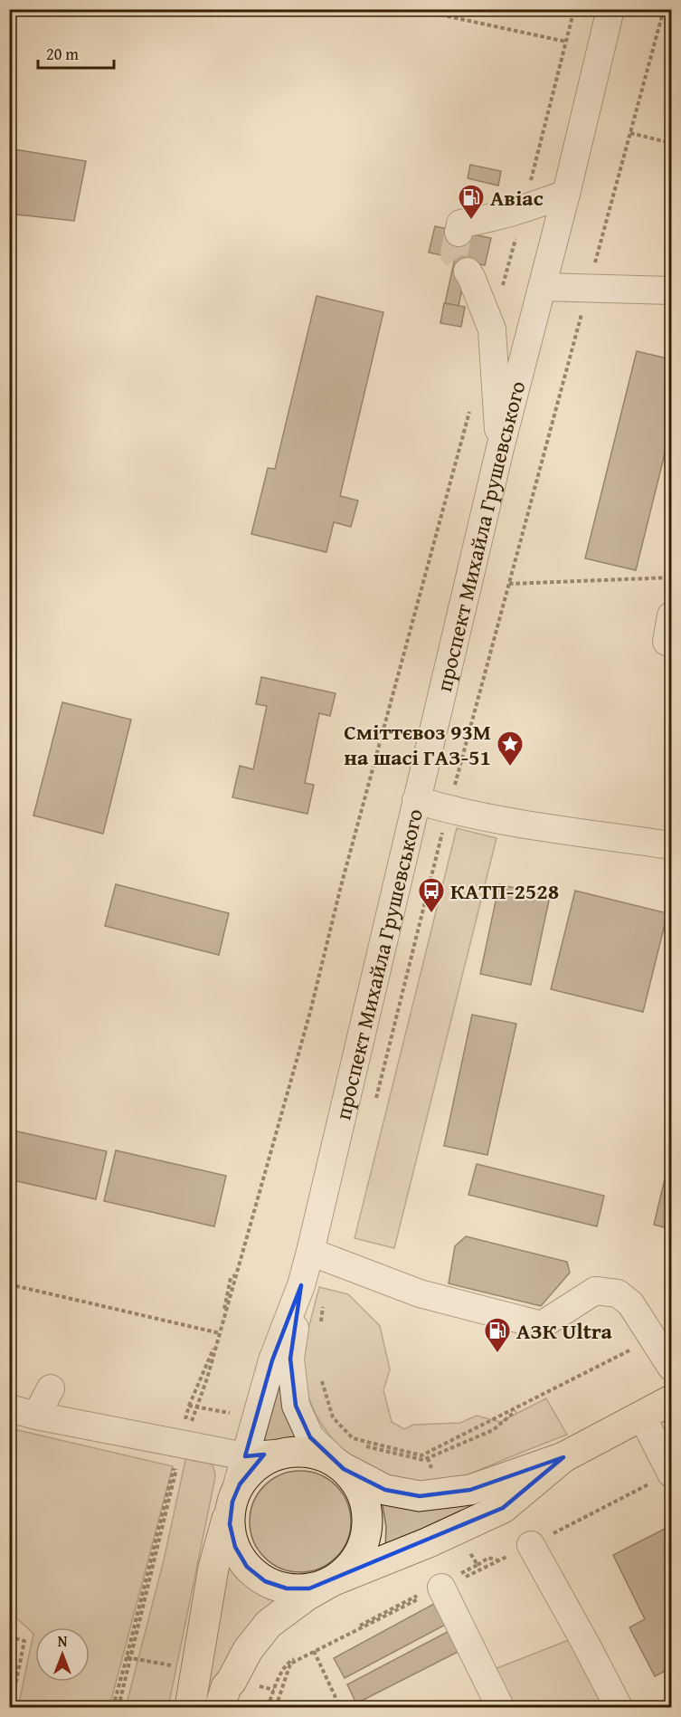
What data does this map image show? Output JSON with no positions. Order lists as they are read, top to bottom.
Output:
{
  "streets": {
    "main road": ["проспект Михайла Грушевського"]
  },
  "places": {
    "fuel station": ["Авіас", "АЗК Ultra"],
    "place": ["Сміттєвоз 93М на шасі ГАЗ-51"],
    "bus stop": ["КАТП-2528"]
  },
  "scale_bar": "20 m",
  "north": "top"
}
